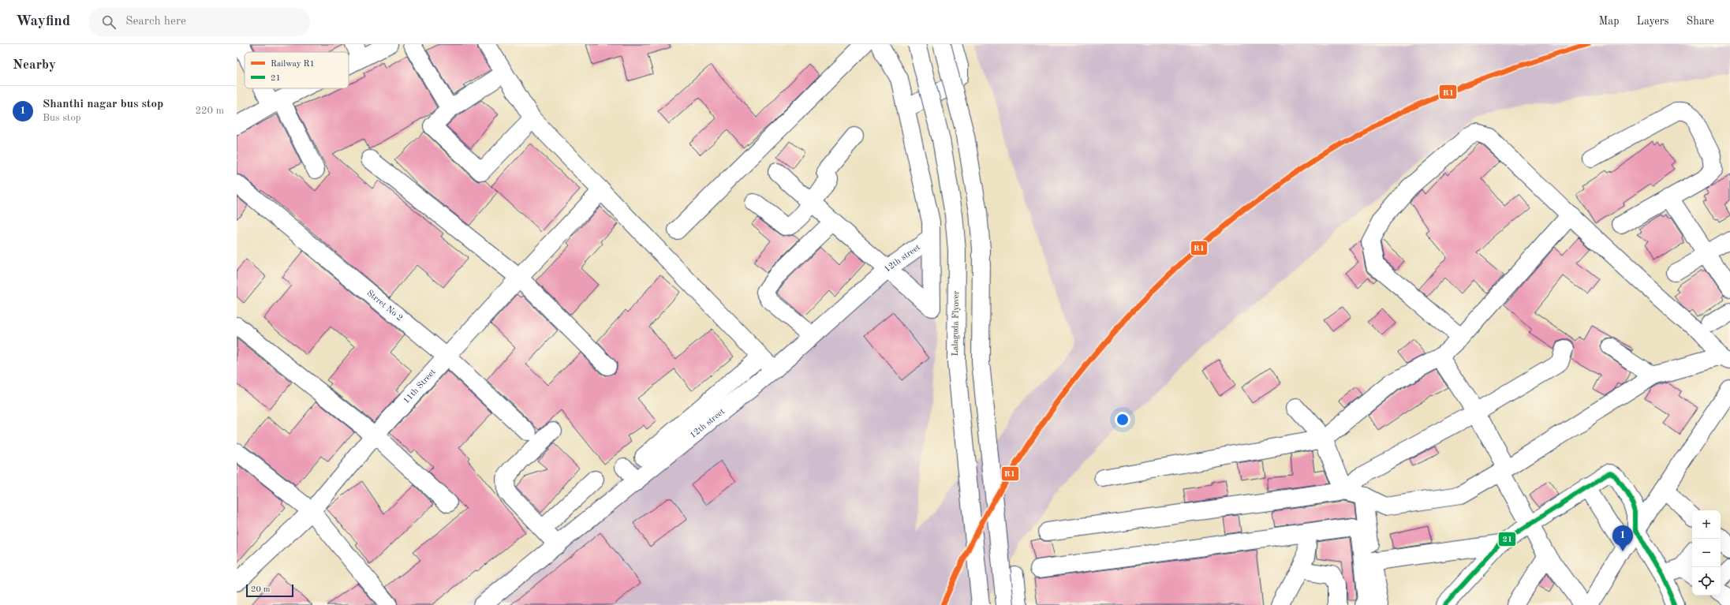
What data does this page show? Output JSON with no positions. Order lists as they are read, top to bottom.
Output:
{
  "streets": {
    "street": [
      "12th street",
      "Strret No 2",
      "Lalaguda Flyover",
      "11th Street"
    ]
  },
  "crossings": [
    ["Strret No 2", "11th Street"]
  ],
  "lines": ["rail line R1", "transit line 21"],
  "legend": ["Railway R1", "21"],
  "scale_bar": "20 m",
  "page": {
    "header": "Wayfind",
    "search": "Search here",
    "nav": ["Map", "Layers", "Share"],
    "heading": "Nearby",
    "list": [
      {
        "mark": "1",
        "name": "Shanthi nagar bus stop",
        "note": "Bus stop",
        "value": "220 m"
      }
    ],
    "map_buttons": ["+", "−"],
    "pins": "1",
    "scale": "20 m"
  }
}
